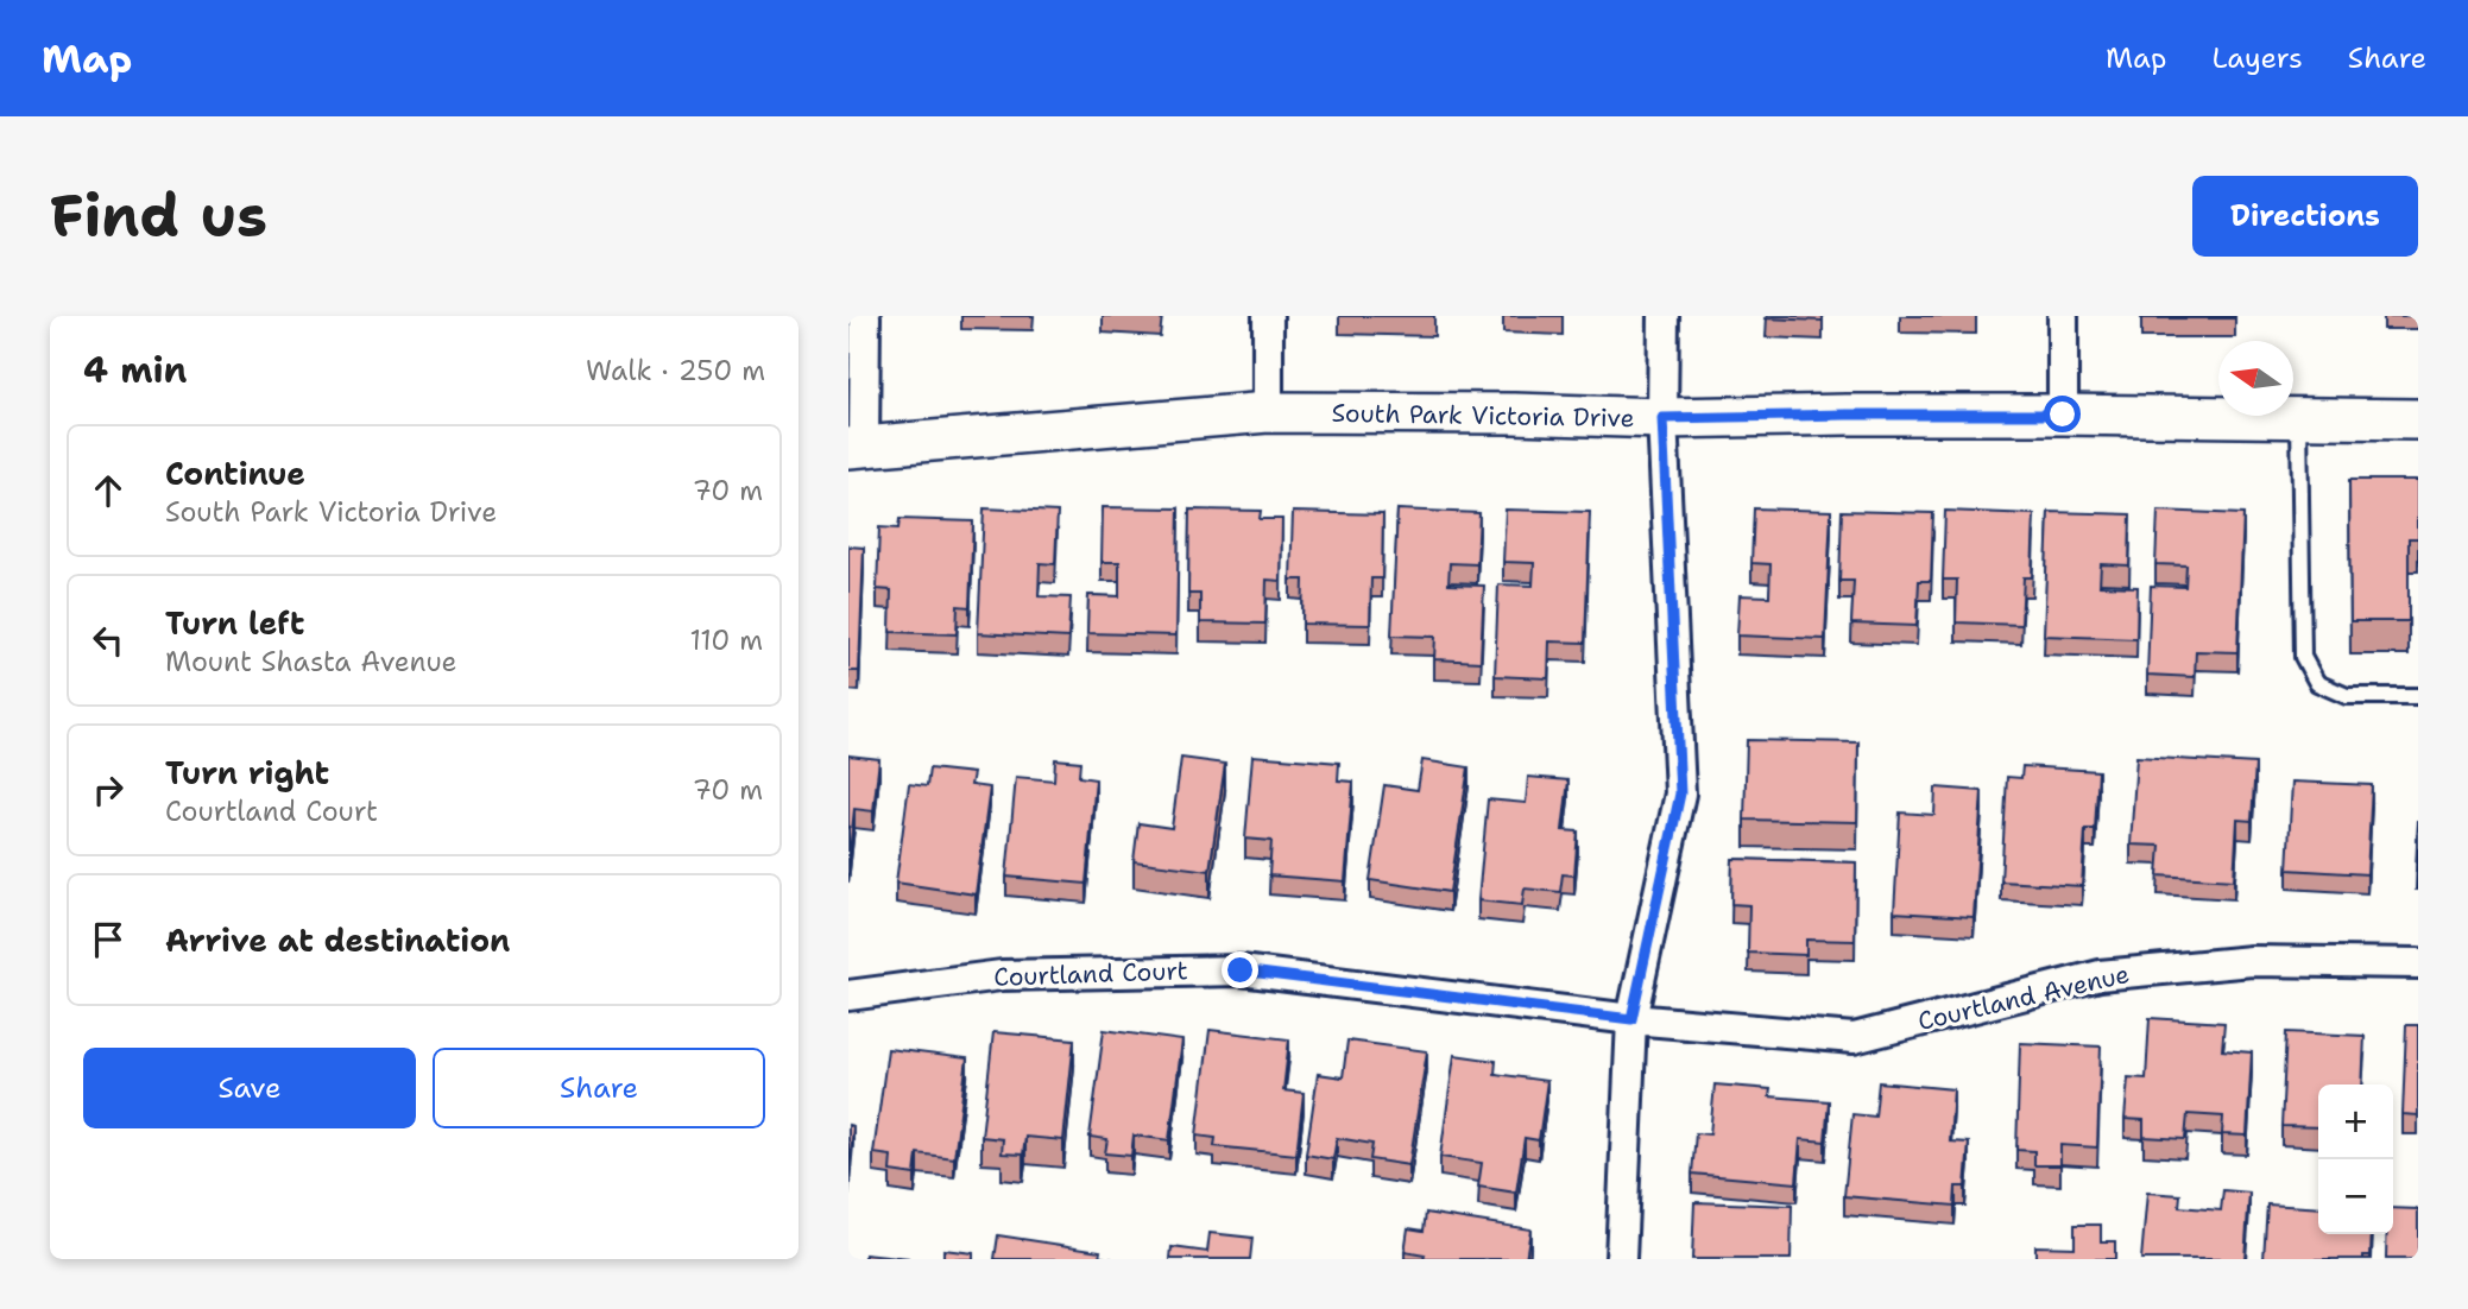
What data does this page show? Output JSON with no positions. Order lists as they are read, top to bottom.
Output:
{
  "streets": {
    "main road": ["South Park Victoria Drive"],
    "street": ["Courtland Court", "Courtland Avenue"]
  },
  "crossings": [
    ["Courtland Court", "Courtland Avenue"]
  ],
  "north": "left",
  "page": {
    "header": "Map",
    "nav": ["Map", "Layers", "Share"],
    "buttons": [
      "Directions",
      ["Save", "Share"]
    ],
    "title": "Find us",
    "heading": ["4 min", "Walk · 250 m"],
    "list": [
      ["Continue", "South Park Victoria Drive", "70 m"],
      ["Turn left", "Mount Shasta Avenue", "110 m"],
      ["Turn right", "Courtland Court", "70 m"],
      "Arrive at destination"
    ],
    "map_buttons": ["+", "−"]
  }
}
